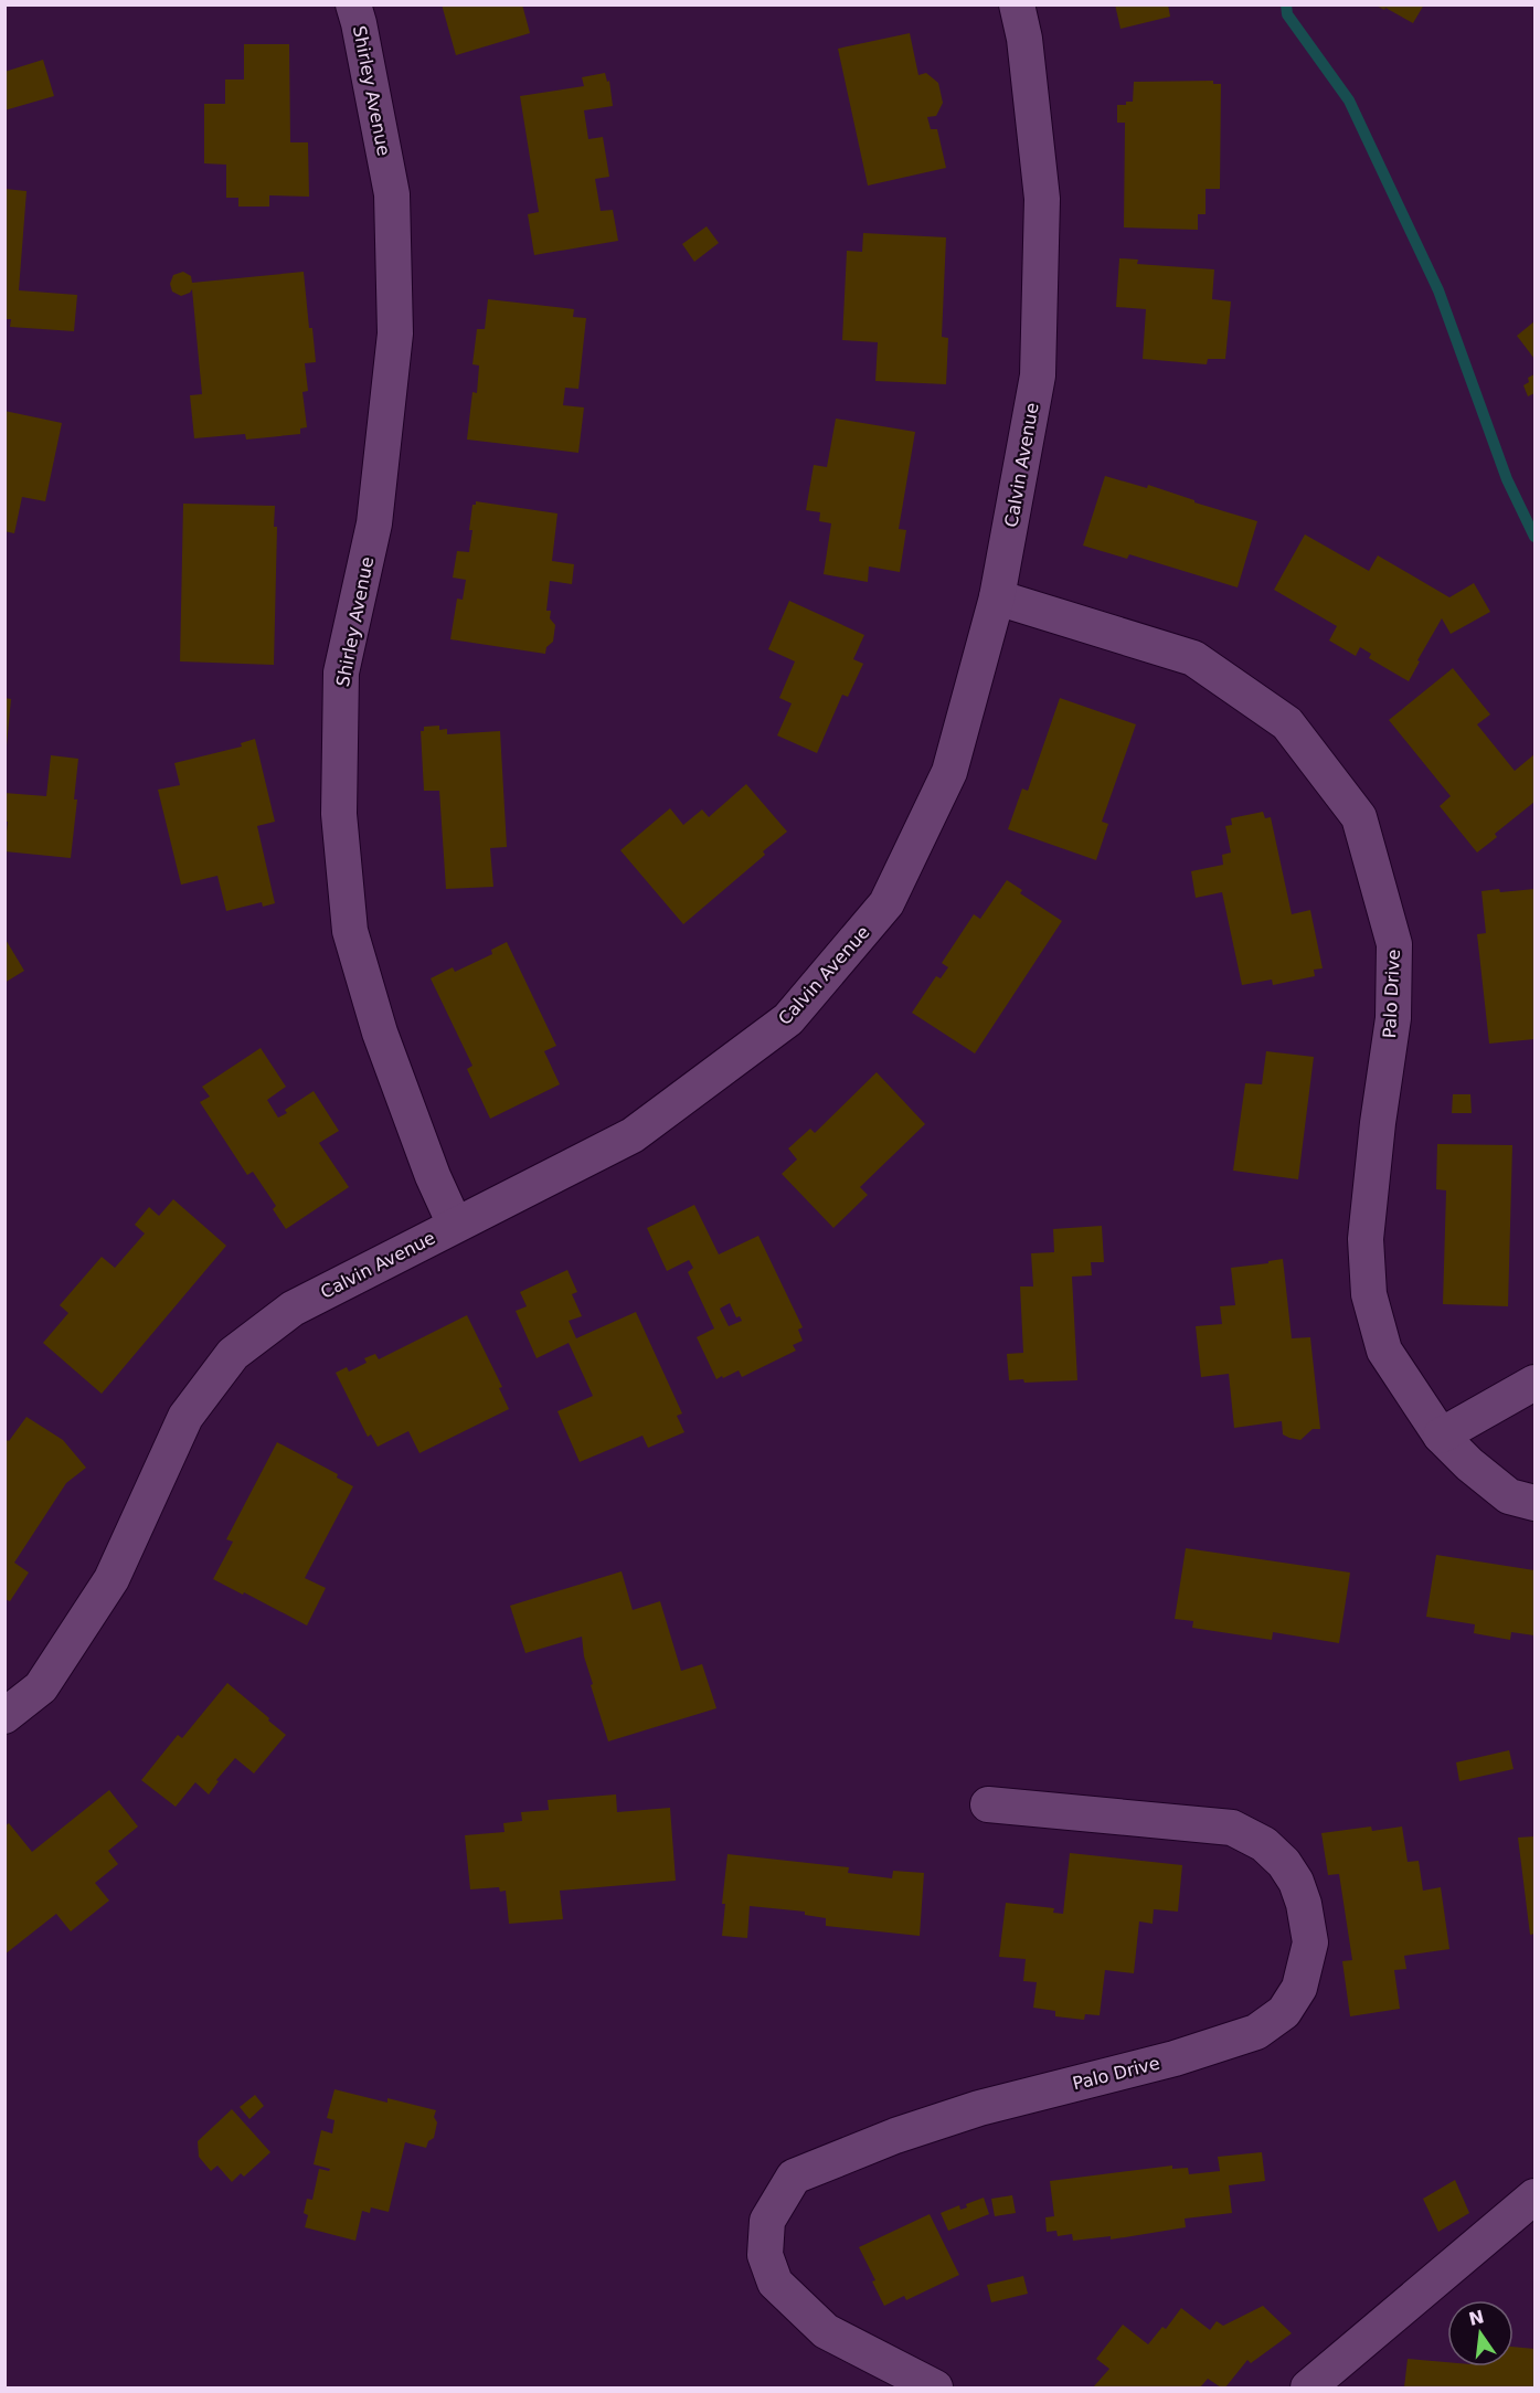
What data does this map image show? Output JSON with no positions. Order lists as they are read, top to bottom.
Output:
{
  "streets": {
    "street": ["Shirley Avenue", "Calvin Avenue", "Palo Drive"]
  },
  "crossings": [
    ["Shirley Avenue", "Calvin Avenue"],
    ["Calvin Avenue", "Palo Drive"]
  ],
  "north": "top"
}
